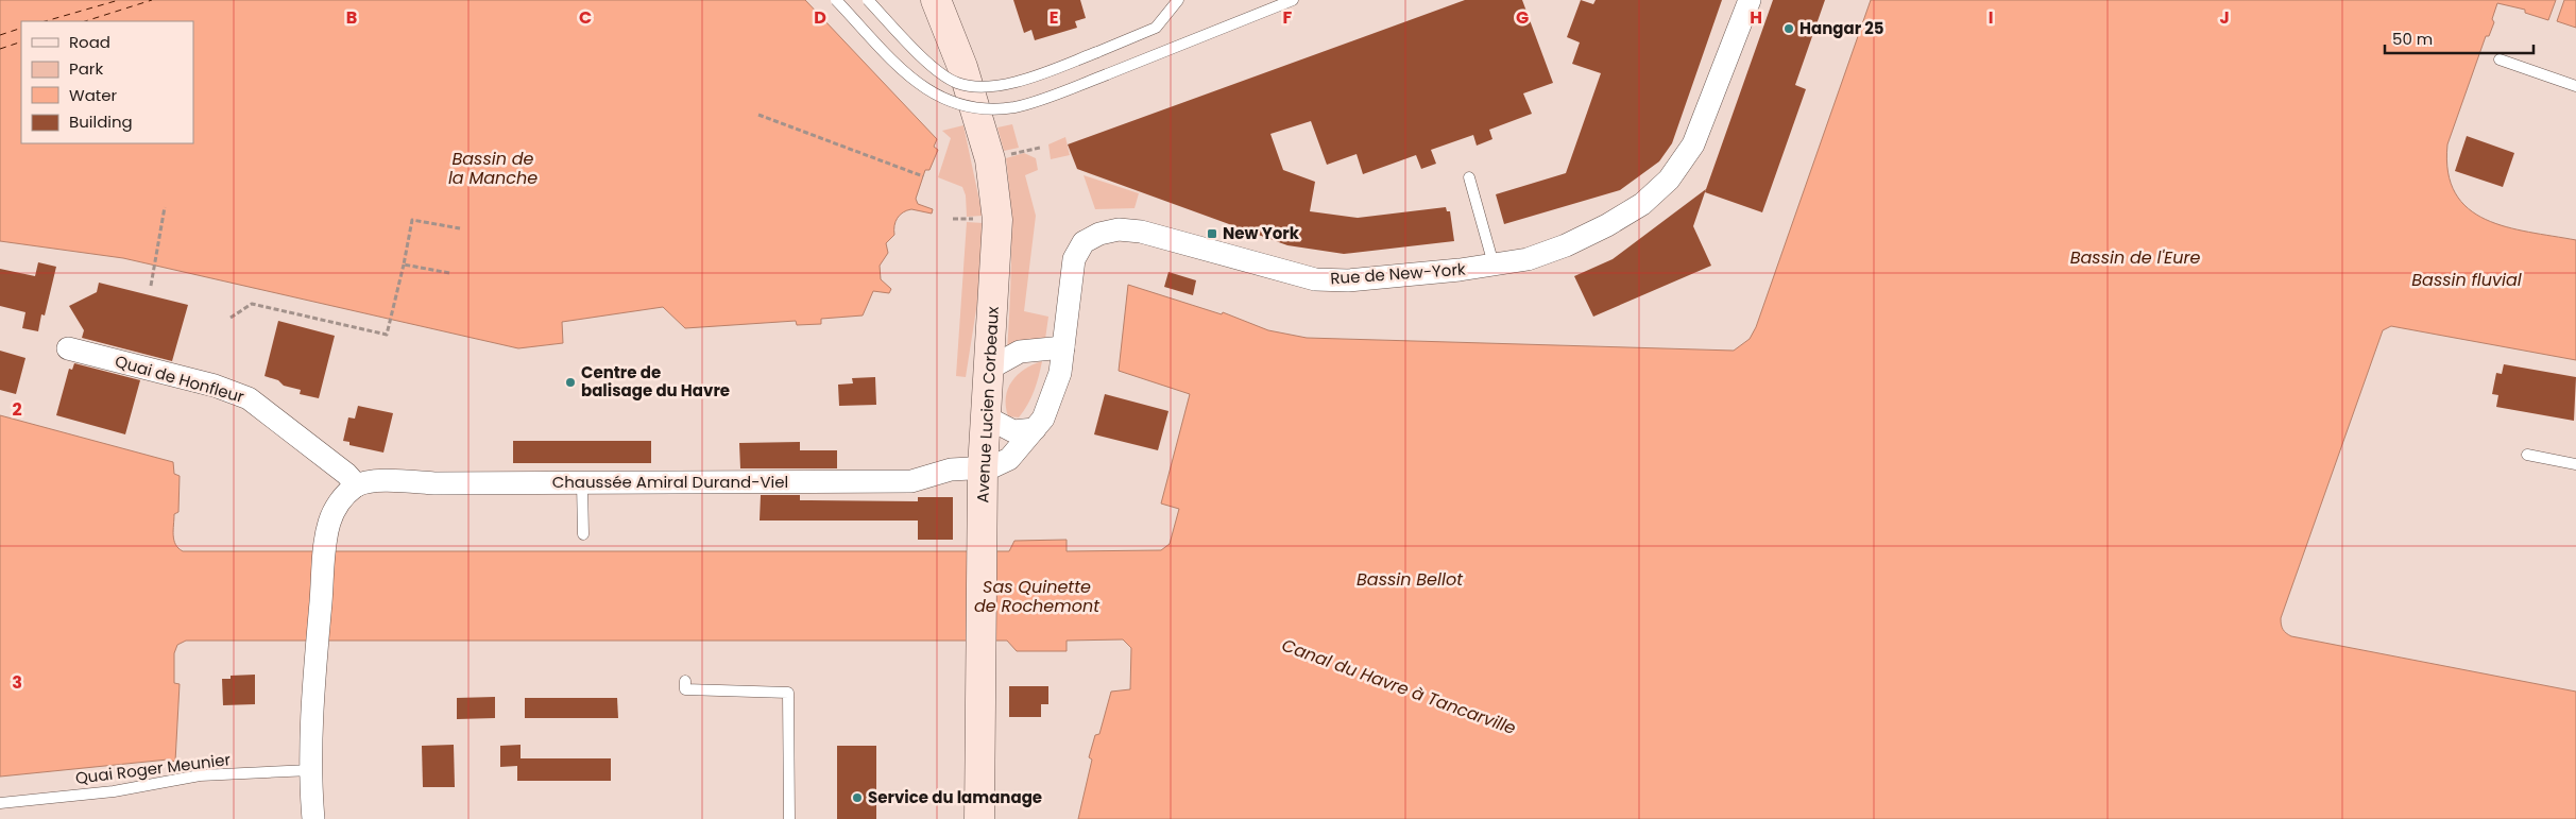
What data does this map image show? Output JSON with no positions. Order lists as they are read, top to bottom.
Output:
{
  "streets": {
    "main road": ["Avenue Lucien Corbeaux"],
    "street": ["Rue de New-York", "Quai de Honfleur", "Chaussée Amiral Durand-Viel"],
    "lane": ["Quai Roger Meunier"]
  },
  "crossings": [
    ["Rue de New-York", "Avenue Lucien Corbeaux"],
    ["Rue de New-York", "Chaussée Amiral Durand-Viel"],
    ["Quai de Honfleur", "Chaussée Amiral Durand-Viel"],
    ["Avenue Lucien Corbeaux", "Chaussée Amiral Durand-Viel"]
  ],
  "water": [
    "Bassin de la Manche",
    "Bassin de l'Eure",
    "Bassin fluvial",
    "Bassin Bellot",
    "Sas Quinette de Rochemont",
    "Canal du Havre à Tancarville"
  ],
  "places": {
    "other": ["Hangar 25", "Centre de balisage du Havre", "Service du lamanage"],
    "transit": ["New York"]
  },
  "legend": [
    "Road",
    "Park",
    "Water",
    "Building"
  ],
  "scale_bar": "50 m",
  "grid": {
    "columns": [
      "B",
      "C",
      "D",
      "E",
      "F",
      "G",
      "H",
      "I",
      "J"
    ],
    "rows": ["2", "3"]
  }
}
